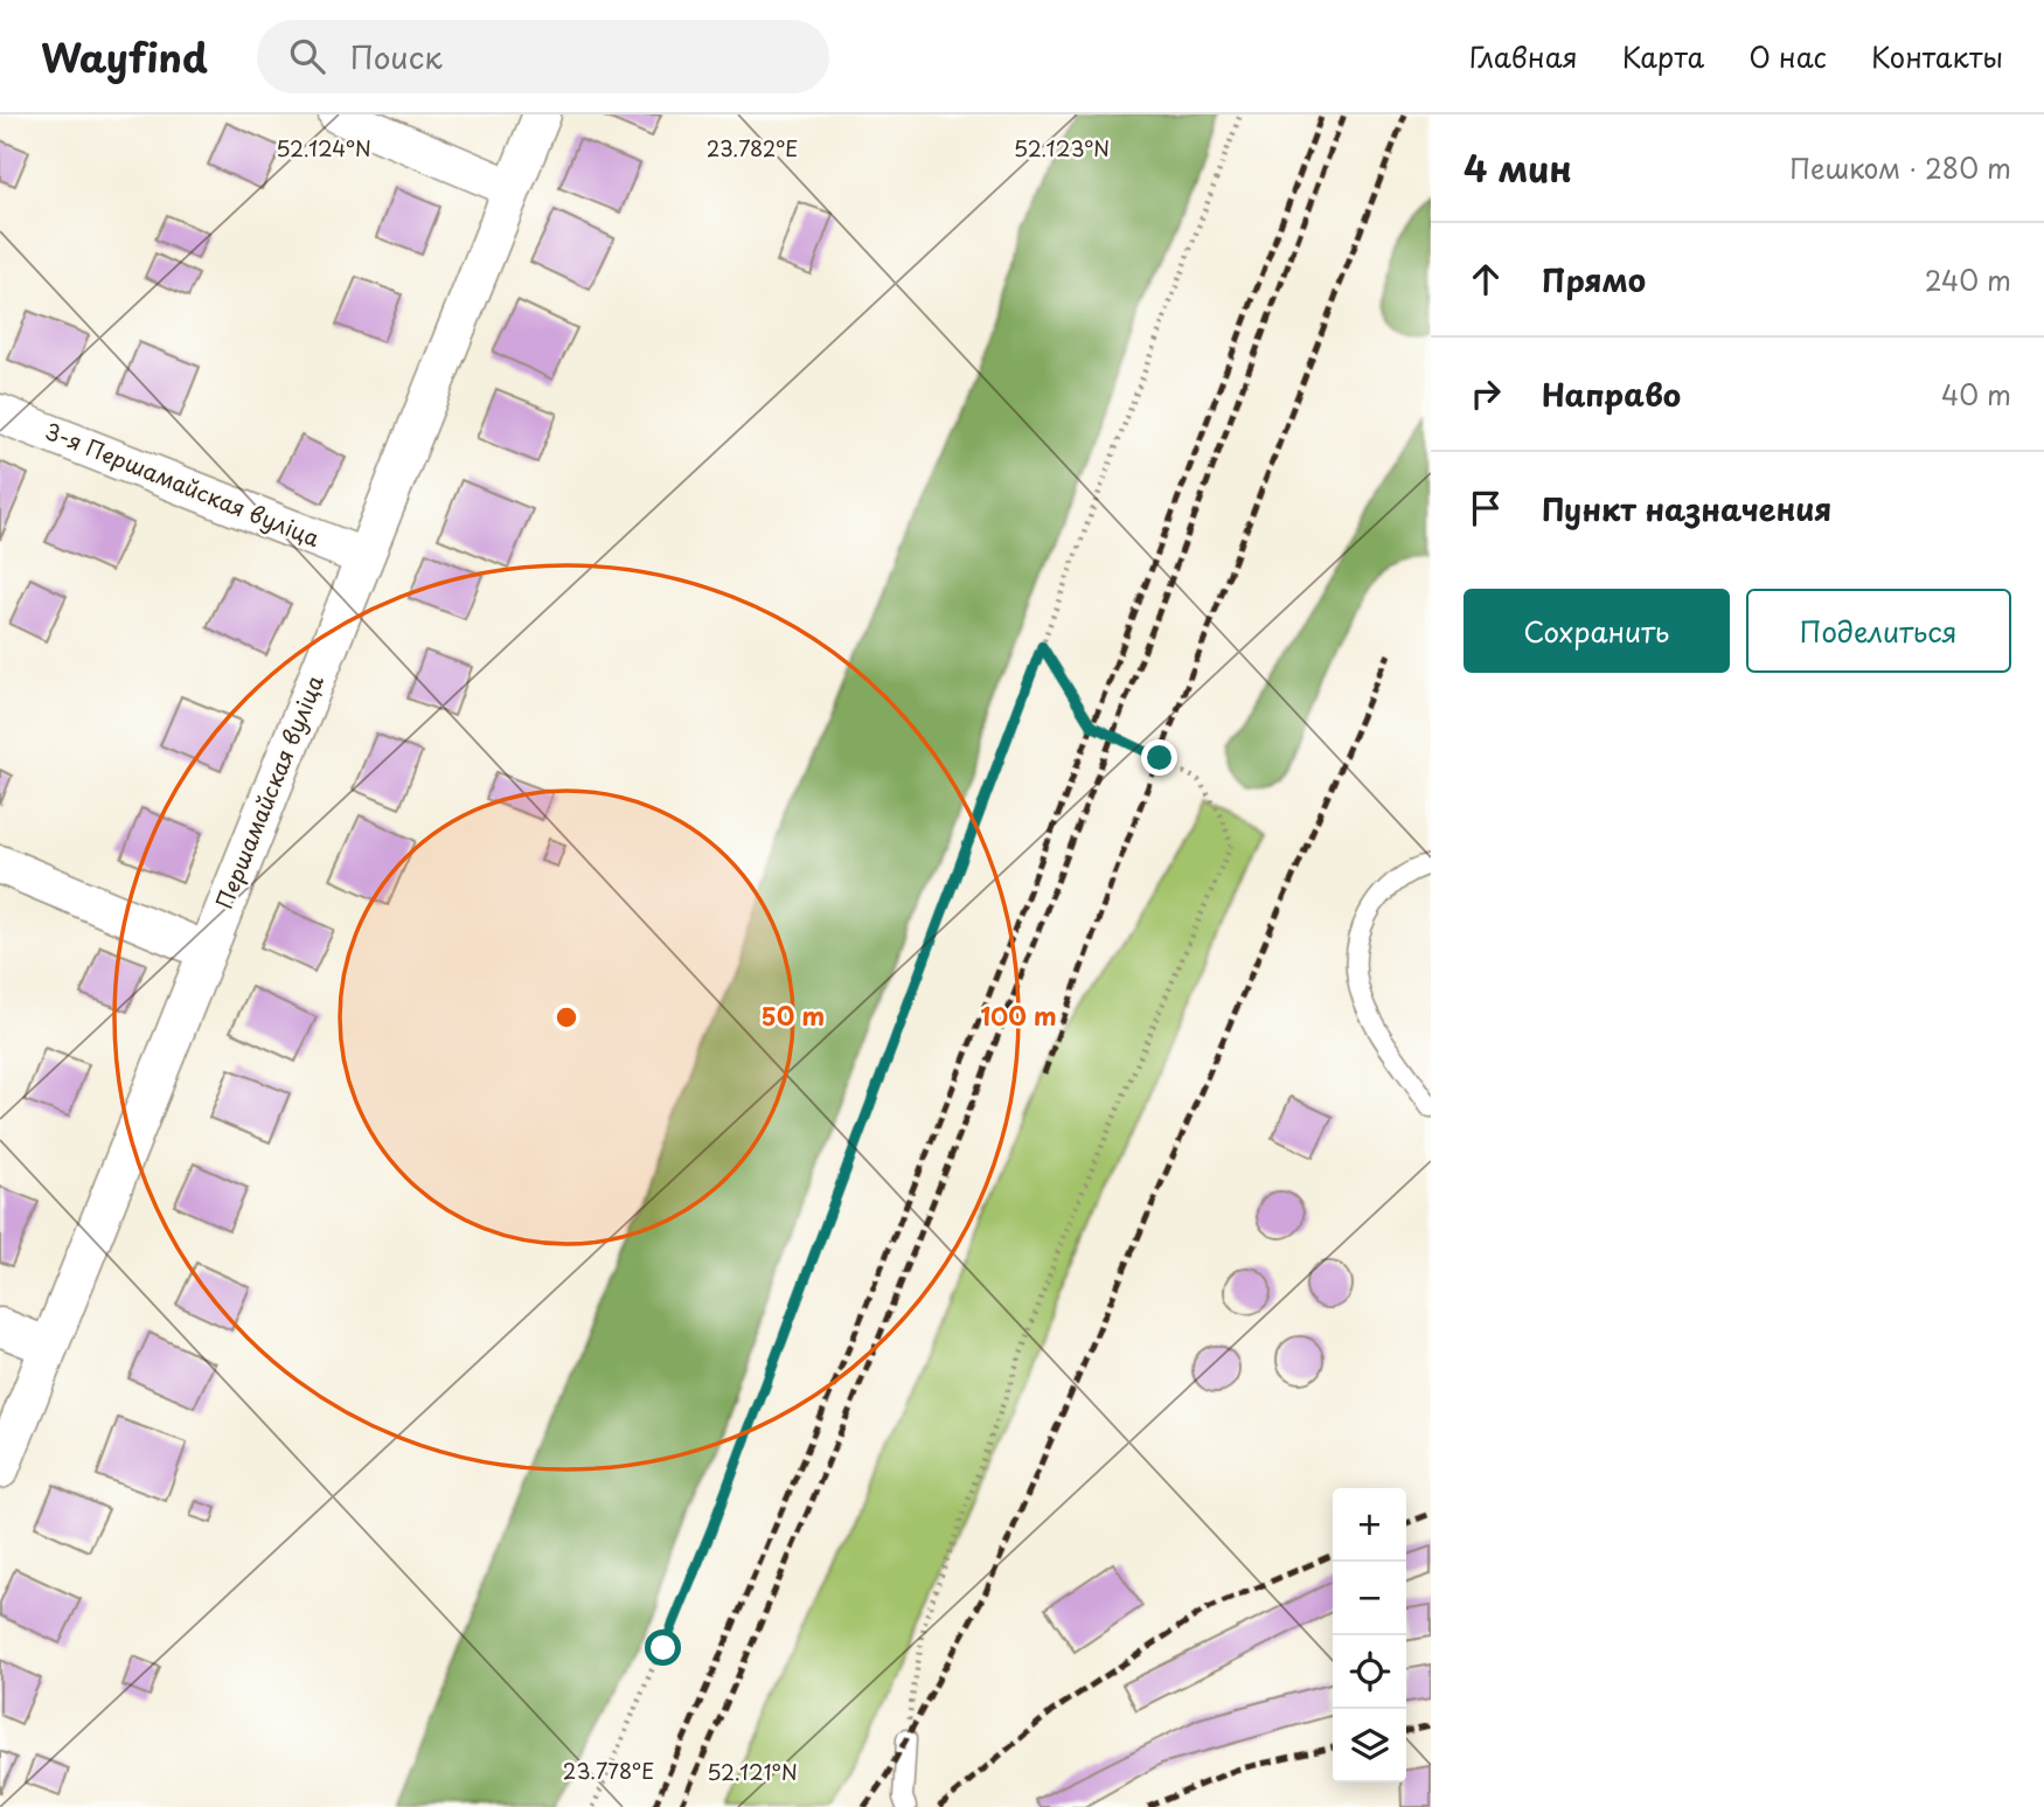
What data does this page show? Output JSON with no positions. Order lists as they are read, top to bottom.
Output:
{
  "streets": {
    "street": ["3-я Першамайская вуліца", "Першамайская вуліца"]
  },
  "crossings": [
    ["3-я Першамайская вуліца", "Першамайская вуліца"]
  ],
  "page": {
    "header": "Wayfind",
    "search": "Поиск",
    "nav": [
      "Главная",
      "Карта",
      "О нас",
      "Контакты"
    ],
    "heading": ["4 мин", "Пешком · 280 m"],
    "list": [
      ["Прямо", "240 m"],
      ["Направо", "40 m"],
      "Пункт назначения"
    ],
    "buttons": ["Сохранить", "Поделиться"],
    "map_buttons": ["+", "−"]
  },
  "coordinates": [
    "52.124°N",
    "52.123°N",
    "23.782°E",
    "23.778°E",
    "52.121°N"
  ],
  "rings": ["50 m", "100 m"]
}
